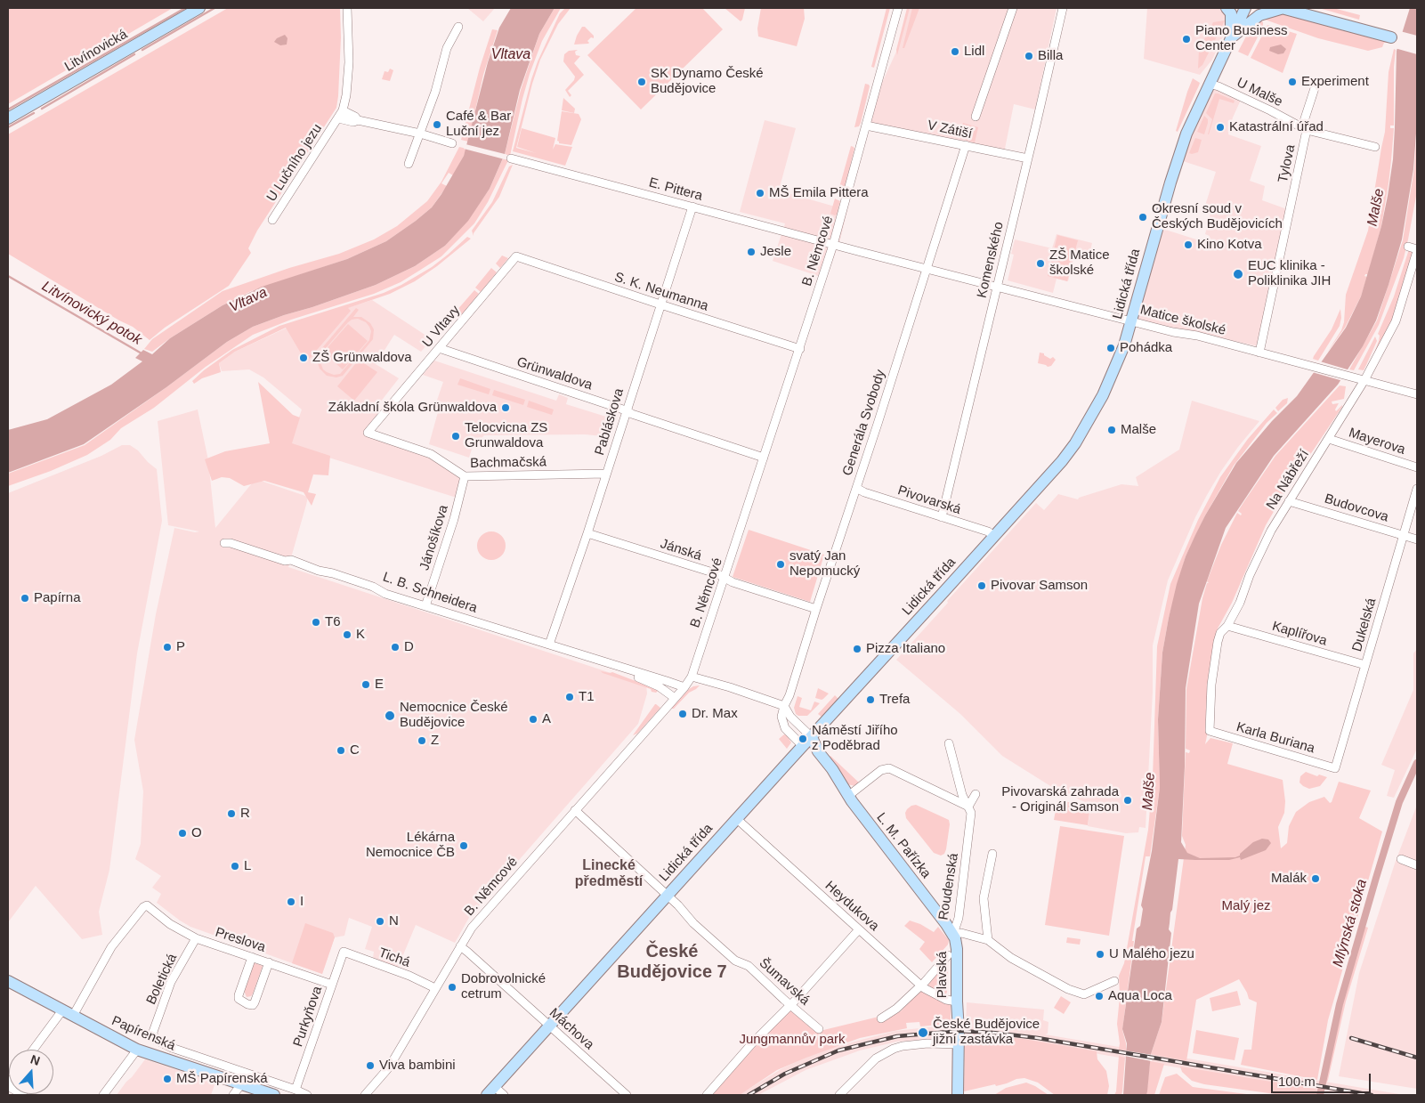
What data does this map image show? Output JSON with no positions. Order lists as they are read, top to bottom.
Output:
{
  "streets": {
    "street": [
      "Litvínovická",
      "U Malše",
      "V Zátiší",
      "U Lučního jezu",
      "Tylova",
      "E. Pittera",
      "B. Němcové",
      "Komenského",
      "Lidická třída",
      "S. K. Neumanna",
      "Matice školské",
      "U Vltavy",
      "Grünwaldova",
      "Pabláskova",
      "Generála Svobody",
      "Mayerova",
      "Bachmačská",
      "Na Nábřeží",
      "Pivovarská",
      "Budovcova",
      "Jánošíkova",
      "Jánská",
      "L. B. Schneidera",
      "Dukelská",
      "Kaplířova",
      "Karla Buriana",
      "L. M. Pařízka",
      "Roudenská",
      "Heydukova",
      "Preslova",
      "Tichá",
      "Plavská",
      "Boletická",
      "Šumavská",
      "Purkyňova",
      "Máchova",
      "Papírenská"
    ]
  },
  "crossings": [
    ["U Malše", "Tylova"],
    ["U Malše", "Lidická třída"],
    ["V Zátiší", "B. Němcové"],
    ["V Zátiší", "Komenského"],
    ["V Zátiší", "Generála Svobody"],
    ["Tylova", "Matice školské"],
    ["E. Pittera", "B. Němcové"],
    ["E. Pittera", "Matice školské"],
    ["E. Pittera", "Pabláskova"],
    ["B. Němcové", "S. K. Neumanna"],
    ["B. Němcové", "Matice školské"],
    ["B. Němcové", "Grünwaldova"],
    ["B. Němcové", "Jánská"],
    ["B. Němcové", "L. B. Schneidera"],
    ["B. Němcové", "Tichá"],
    ["B. Němcové", "Šumavská"],
    ["B. Němcové", "Máchova"],
    ["Komenského", "Matice školské"],
    ["Komenského", "Pivovarská"],
    ["Lidická třída", "Matice školské"],
    ["Lidická třída", "Pivovarská"],
    ["Lidická třída", "L. M. Pařízka"],
    ["Lidická třída", "Heydukova"],
    ["Lidická třída", "Šumavská"],
    ["Lidická třída", "Máchova"],
    ["S. K. Neumanna", "U Vltavy"],
    ["S. K. Neumanna", "Pabláskova"],
    ["Matice školské", "Generála Svobody"],
    ["Matice školské", "Na Nábřeží"],
    ["U Vltavy", "Grünwaldova"],
    ["U Vltavy", "Bachmačská"],
    ["Grünwaldova", "Pabláskova"],
    ["Pabláskova", "Bachmačská"],
    ["Pabláskova", "Jánská"],
    ["Pabláskova", "L. B. Schneidera"],
    ["Generála Svobody", "Pivovarská"],
    ["Generála Svobody", "Jánská"],
    ["Mayerova", "Na Nábřeží"],
    ["Bachmačská", "Jánošíkova"],
    ["Na Nábřeží", "Budovcova"],
    ["Na Nábřeží", "Kaplířova"],
    ["Na Nábřeží", "Karla Buriana"],
    ["Budovcova", "Dukelská"],
    ["Jánošíkova", "L. B. Schneidera"],
    ["Dukelská", "Kaplířova"],
    ["Dukelská", "Karla Buriana"],
    ["L. M. Pařízka", "Roudenská"],
    ["L. M. Pařízka", "Plavská"],
    ["Roudenská", "Plavská"],
    ["Heydukova", "Plavská"],
    ["Preslova", "Boletická"],
    ["Preslova", "Purkyňova"],
    ["Preslova", "Papírenská"],
    ["Tichá", "Purkyňova"],
    ["Boletická", "Papírenská"],
    ["Purkyňova", "Papírenská"]
  ],
  "districts": ["Linecké předměstí", "České Budějovice 7"],
  "water": [
    "Vltava",
    "Malše",
    "Litvínovický potok",
    "Mlýnská stoka"
  ],
  "parks": ["Malý jez", "Jungmannův park"],
  "places": [
    "Piano Business Center",
    "Lidl",
    "Billa",
    "SK Dynamo České Budějovice",
    "Experiment",
    "Café & Bar Luční jez",
    "Katastrální úřad",
    "MŠ Emila Pittera",
    "Okresní soud v Českých Budějovicích",
    "Kino Kotva",
    "Jesle",
    "ZŠ Matice školské",
    "EUC klinika - Poliklinika JIH",
    "Pohádka",
    "ZŠ Grünwaldova",
    "Základní škola Grünwaldova",
    "Malše",
    "Telocvicna ZS Grunwaldova",
    "svatý Jan Nepomucký",
    "Pivovar Samson",
    "Papírna",
    "T6",
    "K",
    "P",
    "D",
    "Pizza Italiano",
    "E",
    "T1",
    "Trefa",
    "Dr. Max",
    "Nemocnice České Budějovice",
    "A",
    "Náměstí Jiřího z Poděbrad",
    "Z",
    "C",
    "Pivovarská zahrada - Originál Samson",
    "R",
    "O",
    "Lékárna Nemocnice ČB",
    "L",
    "Malák",
    "I",
    "N",
    "U Malého jezu",
    "Dobrovolnické cetrum",
    "Aqua Loca",
    "České Budějovice jižní zastávka",
    "Viva bambini",
    "MŠ Papírenská"
  ],
  "scale_bar": "100 m",
  "north": "top"
}
